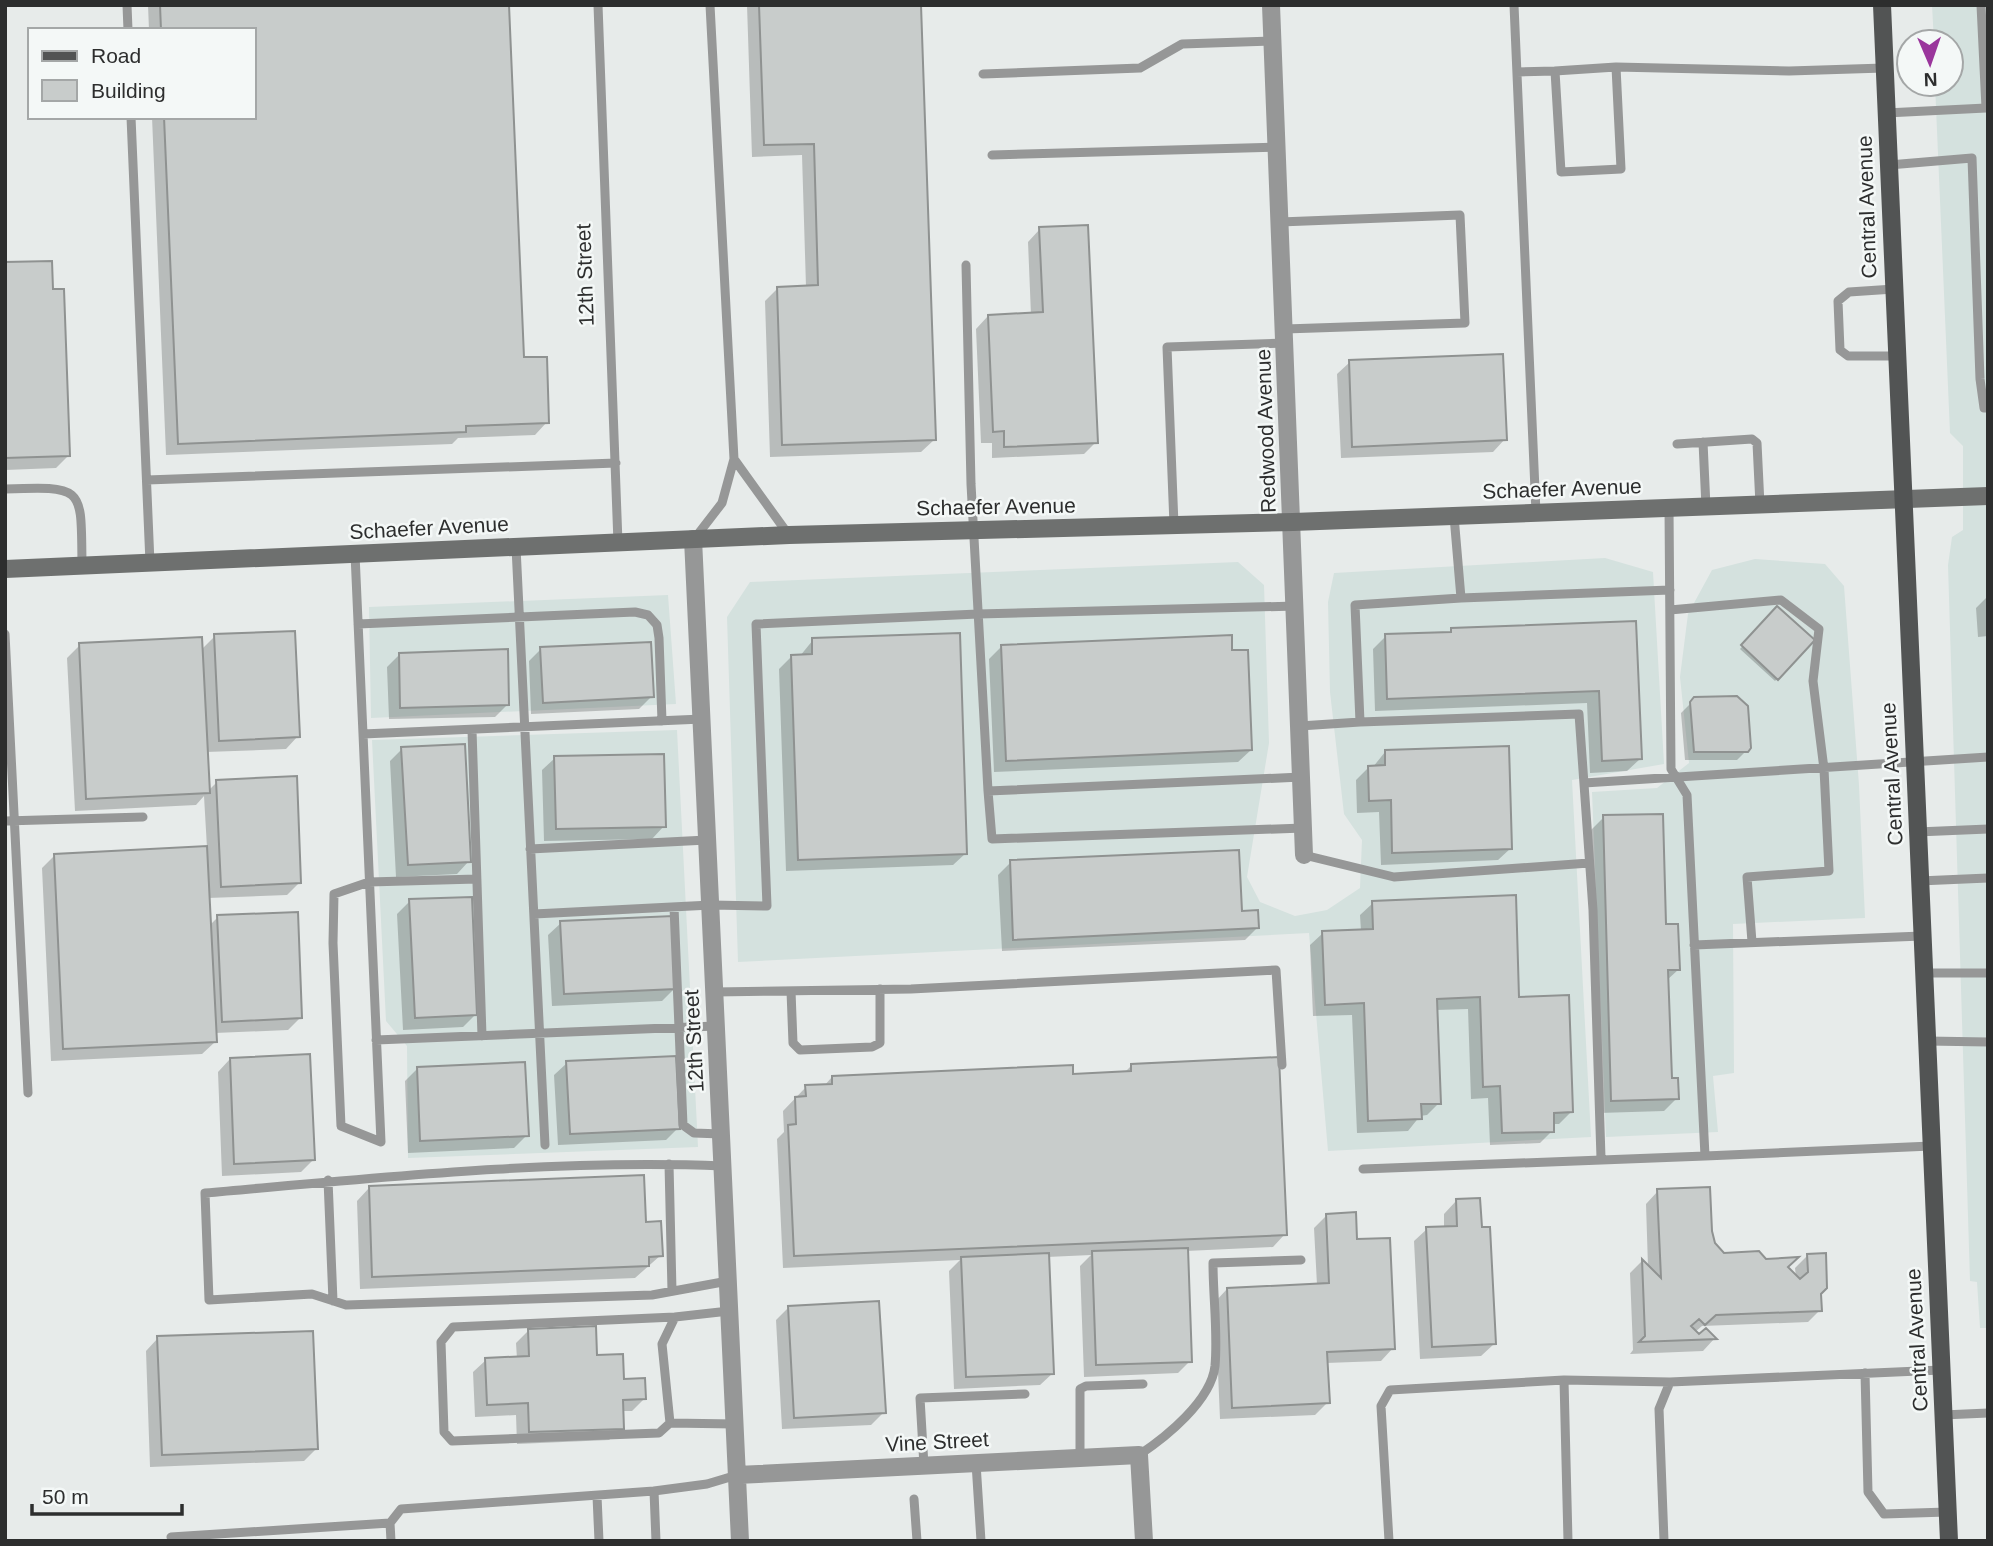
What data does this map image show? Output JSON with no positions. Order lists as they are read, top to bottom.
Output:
{
  "streets": {
    "main road": ["Central Avenue"],
    "street": [
      "12th Street",
      "Redwood Avenue",
      "Schaefer Avenue",
      "Vine Street"
    ]
  },
  "crossings": [
    ["Central Avenue", "Schaefer Avenue"],
    ["12th Street", "Schaefer Avenue"],
    ["12th Street", "Vine Street"],
    ["Redwood Avenue", "Schaefer Avenue"]
  ],
  "legend": ["Road", "Building"],
  "scale_bar": "50 m",
  "north": "bottom"
}
